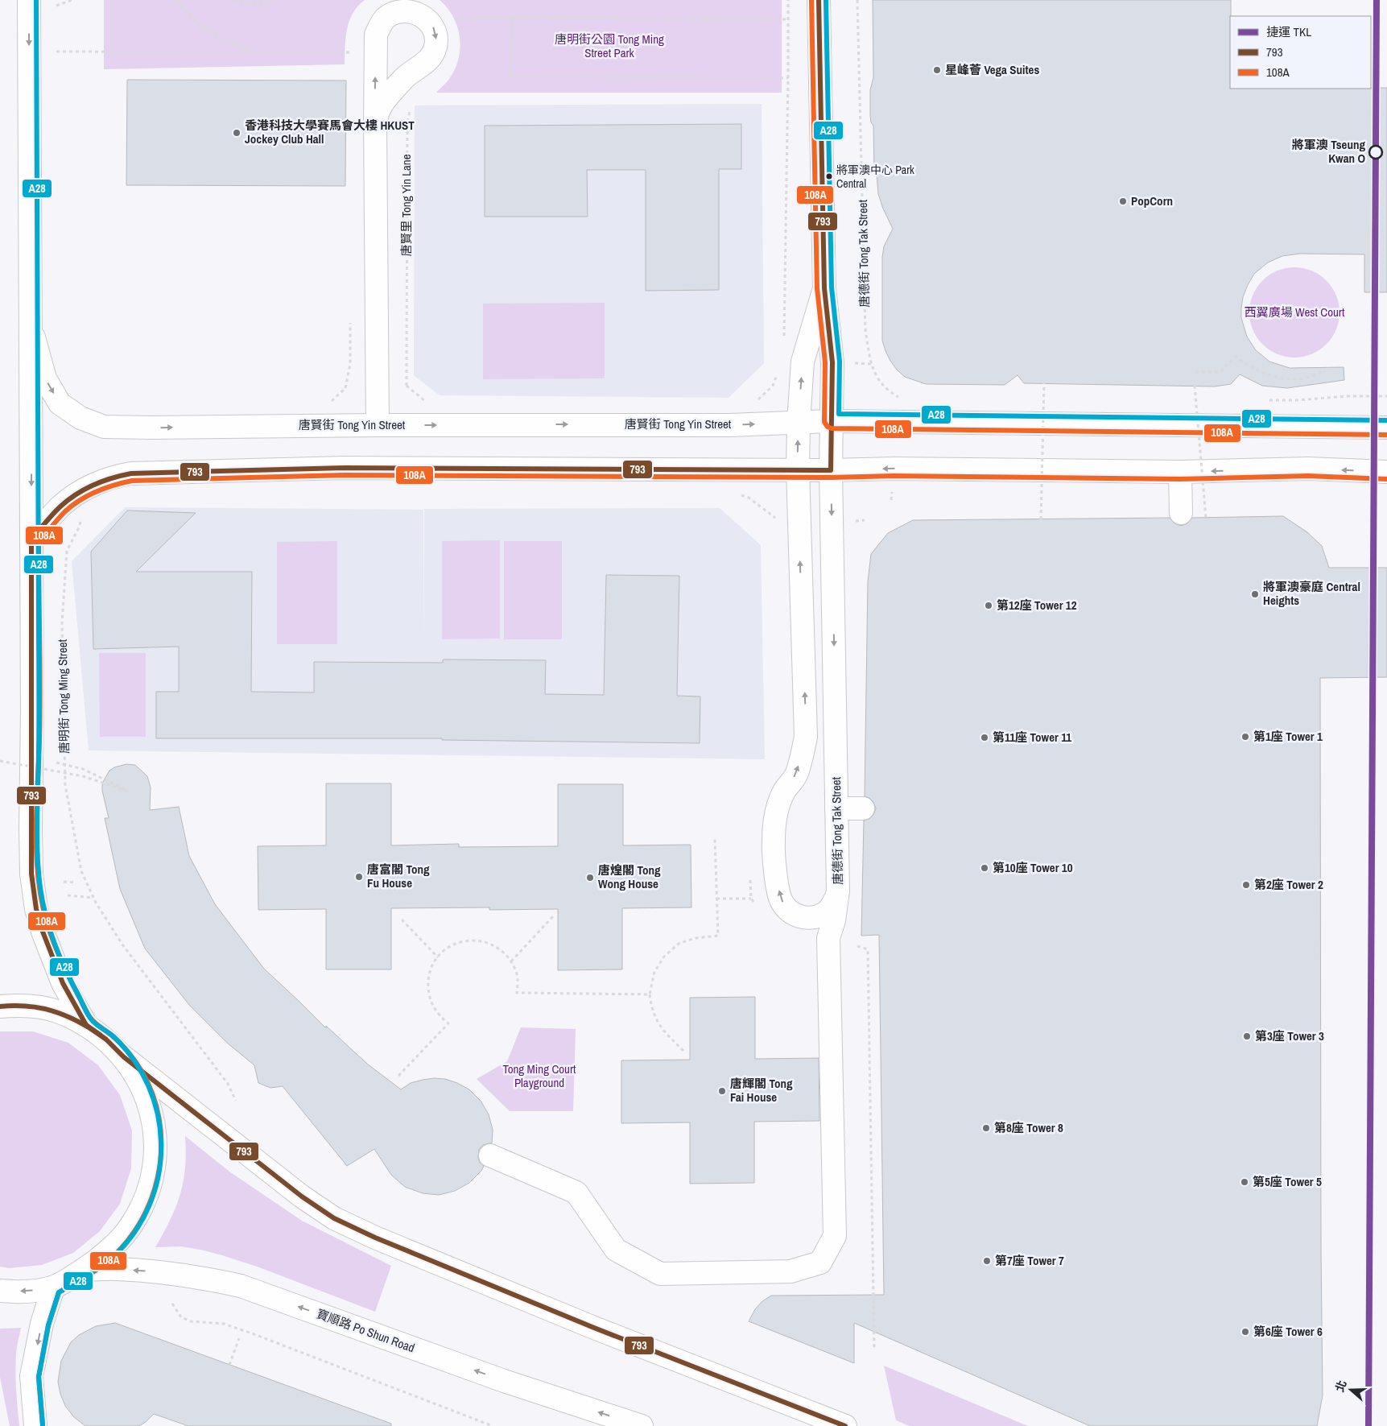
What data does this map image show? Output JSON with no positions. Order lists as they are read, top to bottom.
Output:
{
  "streets": {
    "street": ["唐德街 Tong Tak Street", "唐賢街 Tong Yin Street", "寶順路 Po Shun Road"],
    "path": ["唐賢里 Tong Yin Lane", "唐明街 Tong Ming Street"]
  },
  "crossings": [
    ["唐德街 Tong Tak Street", "唐賢街 Tong Yin Street"]
  ],
  "parks": ["唐明街公園 Tong Ming Street Park", "西翼廣場 West Court", "Tong Ming Court Playground"],
  "places": [
    "星峰薈 Vega Suites",
    "香港科技大學賽馬會大樓 HKUST Jockey Club Hall",
    "將軍澳 Tseung Kwan O",
    "將軍澳中心 Park Central",
    "PopCorn",
    "將軍澳豪庭 Central Heights",
    "第12座 Tower 12",
    "第1座 Tower 1",
    "第11座 Tower 11",
    "第10座 Tower 10",
    "唐富閣 Tong Fu House",
    "唐煌閣 Tong Wong House",
    "第2座 Tower 2",
    "第3座 Tower 3",
    "唐輝閣 Tong Fai House",
    "第8座 Tower 8",
    "第5座 Tower 5",
    "第7座 Tower 7",
    "第6座 Tower 6"
  ],
  "lines": [
    "metro line TKL",
    "transit line 793",
    "transit line 108A",
    "transit line A28"
  ],
  "legend": ["捷運 TKL", "793", "108A"],
  "north": "left"
}
